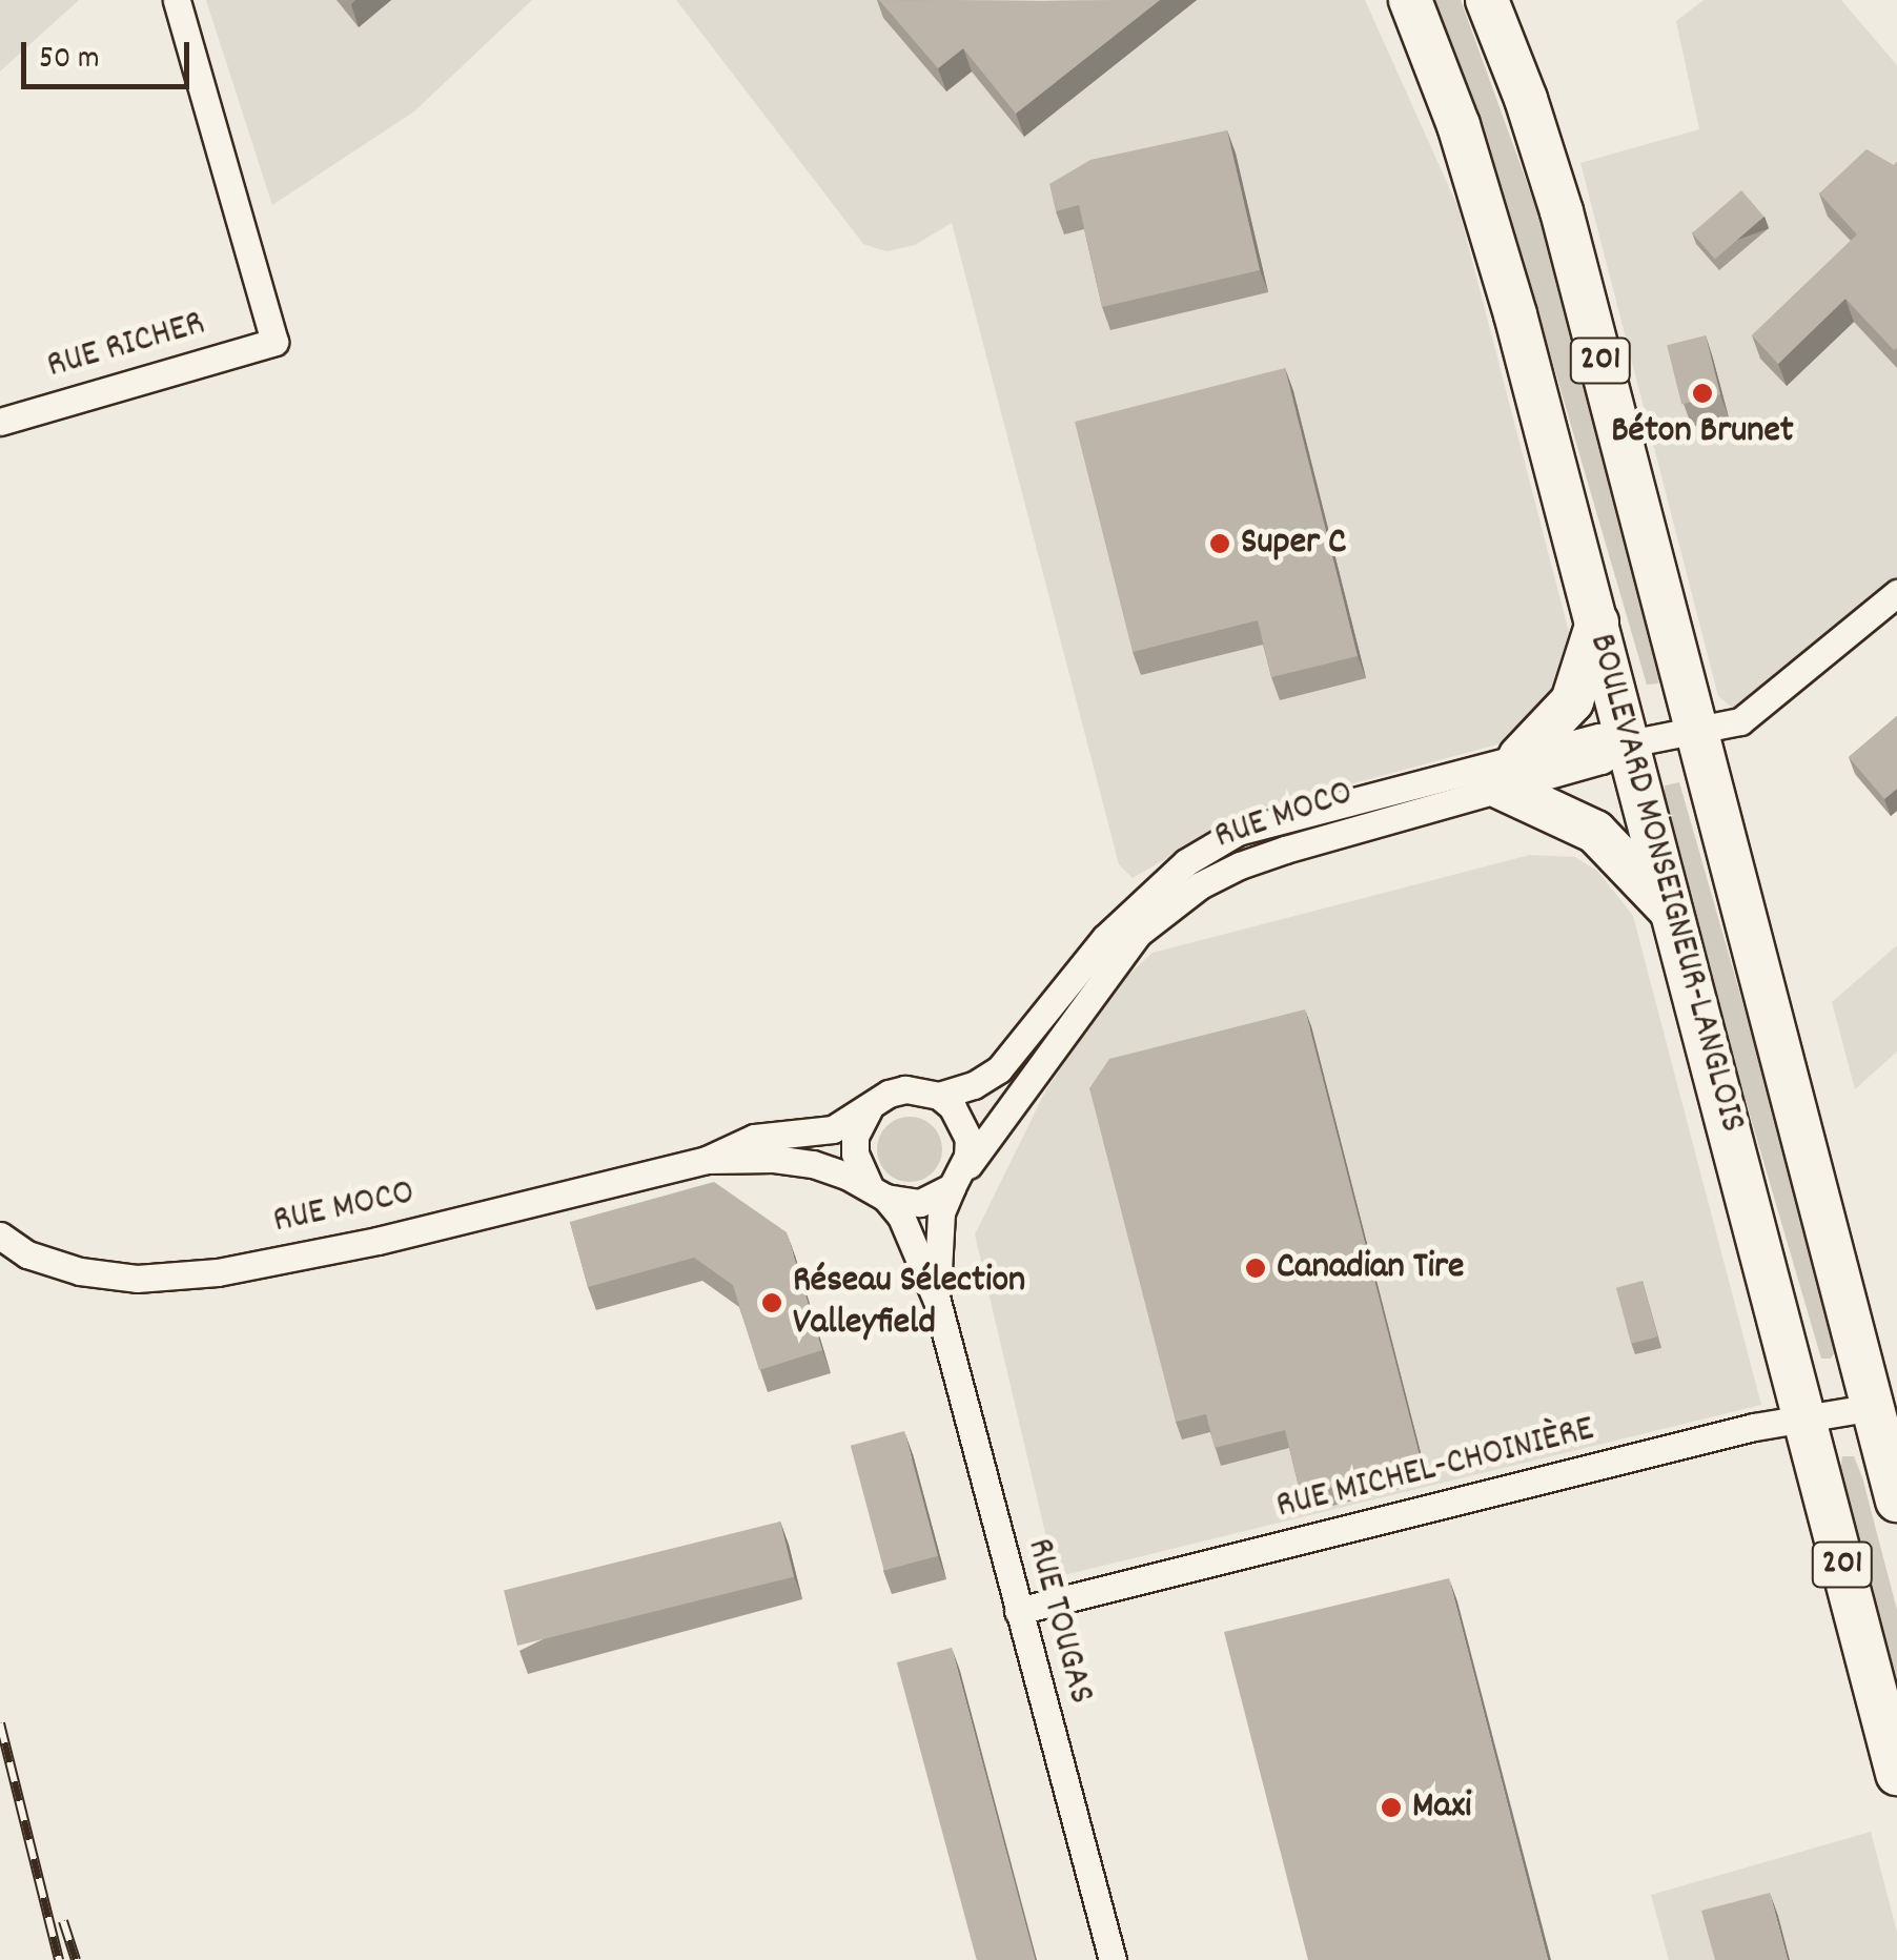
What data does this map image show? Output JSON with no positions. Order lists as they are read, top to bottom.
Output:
{
  "streets": {
    "highway": ["201", "BOULEVARD MONSEIGNEUR-LANGLOIS"],
    "street": [
      "RUE RICHER",
      "RUE MOCO",
      "RUE MICHEL-CHOINIÈRE",
      "RUE TOUGAS"
    ]
  },
  "crossings": [
    ["RUE MOCO", "BOULEVARD MONSEIGNEUR-LANGLOIS"],
    ["RUE MOCO", "RUE TOUGAS"],
    ["BOULEVARD MONSEIGNEUR-LANGLOIS", "RUE MICHEL-CHOINIÈRE"],
    ["RUE MICHEL-CHOINIÈRE", "RUE TOUGAS"]
  ],
  "places": [
    "Béton Brunet",
    "Super C",
    "Canadian Tire",
    "Réseau Sélection Valleyfield",
    "Maxi"
  ],
  "scale_bar": "50 m"
}
